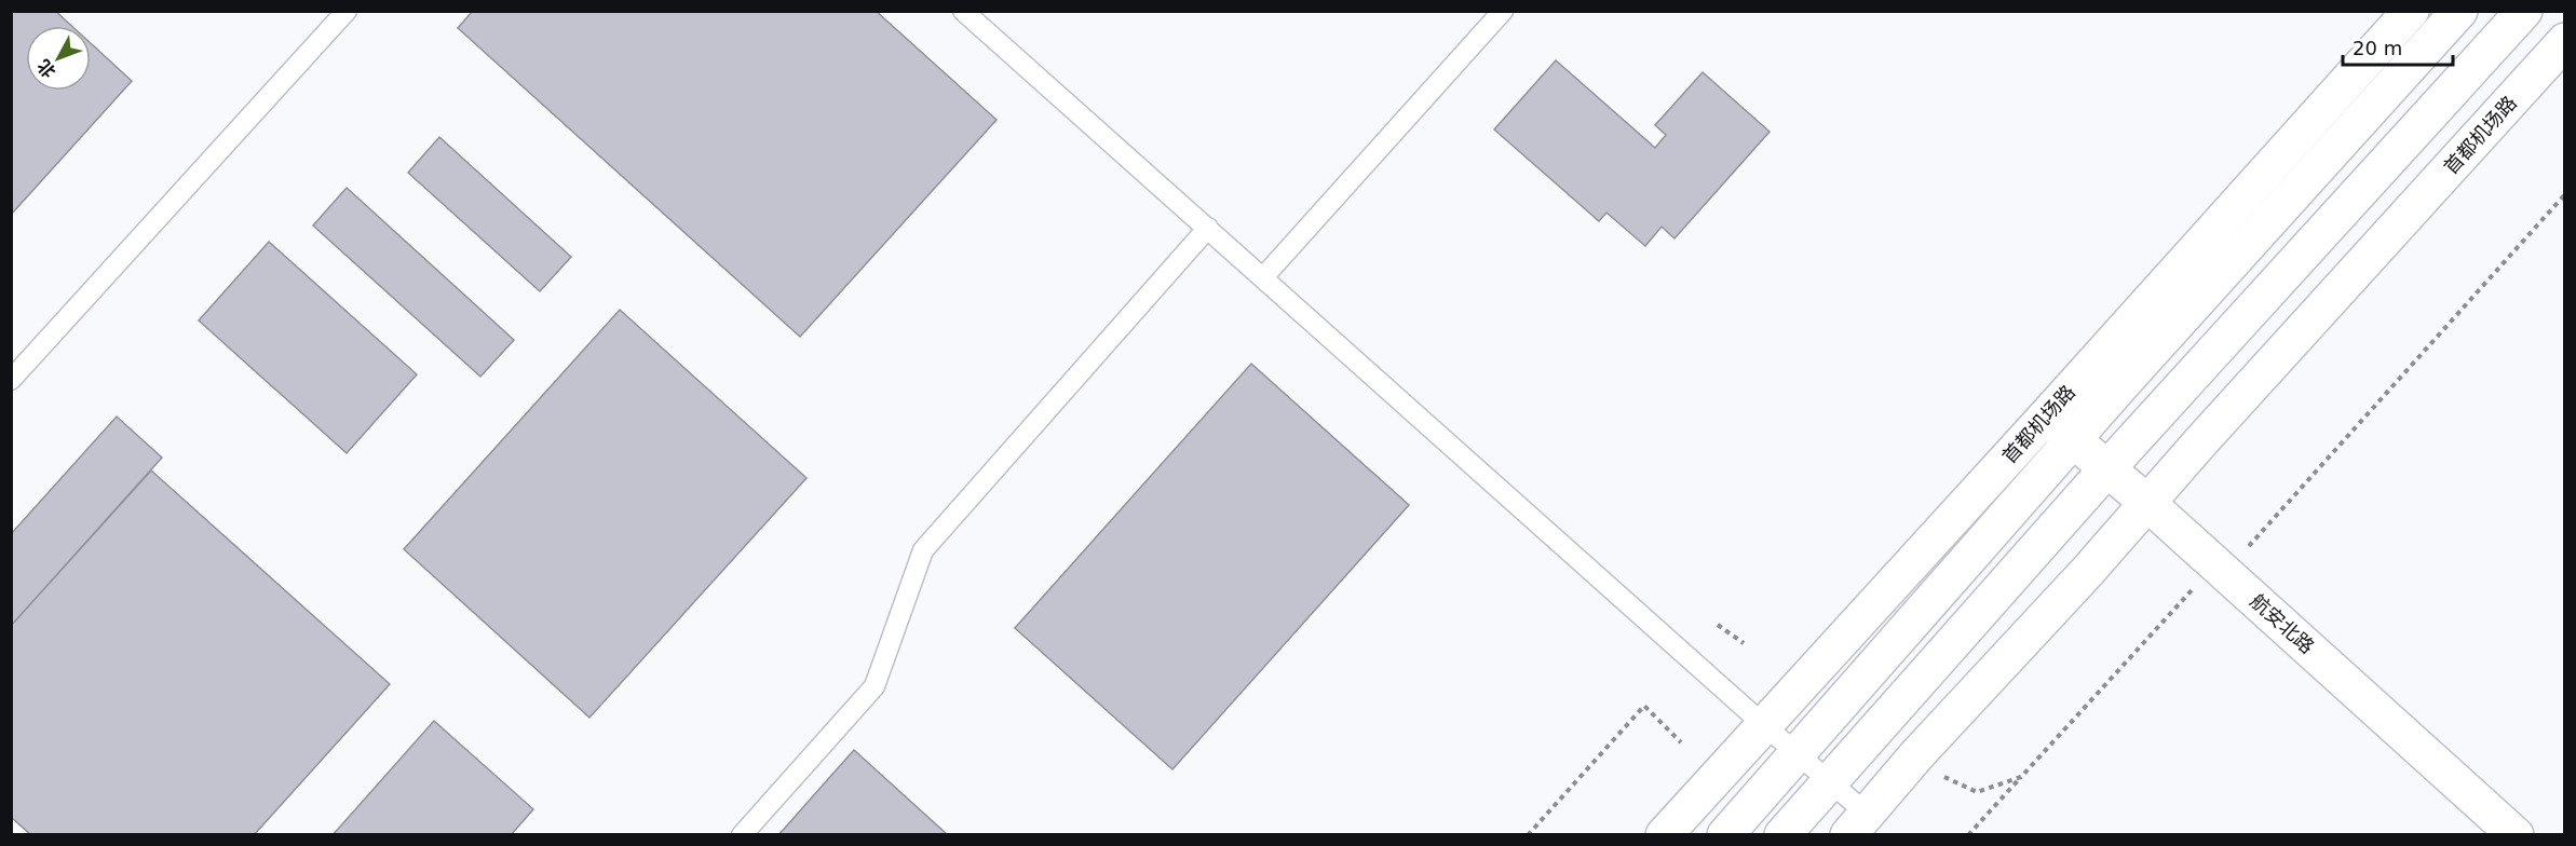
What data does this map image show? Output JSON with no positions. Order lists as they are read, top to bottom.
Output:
{
  "streets": {
    "street": ["首都机场路", "航安北路"]
  },
  "crossings": [
    ["首都机场路", "航安北路"]
  ],
  "scale_bar": "20 m",
  "north": "bottom left"
}
